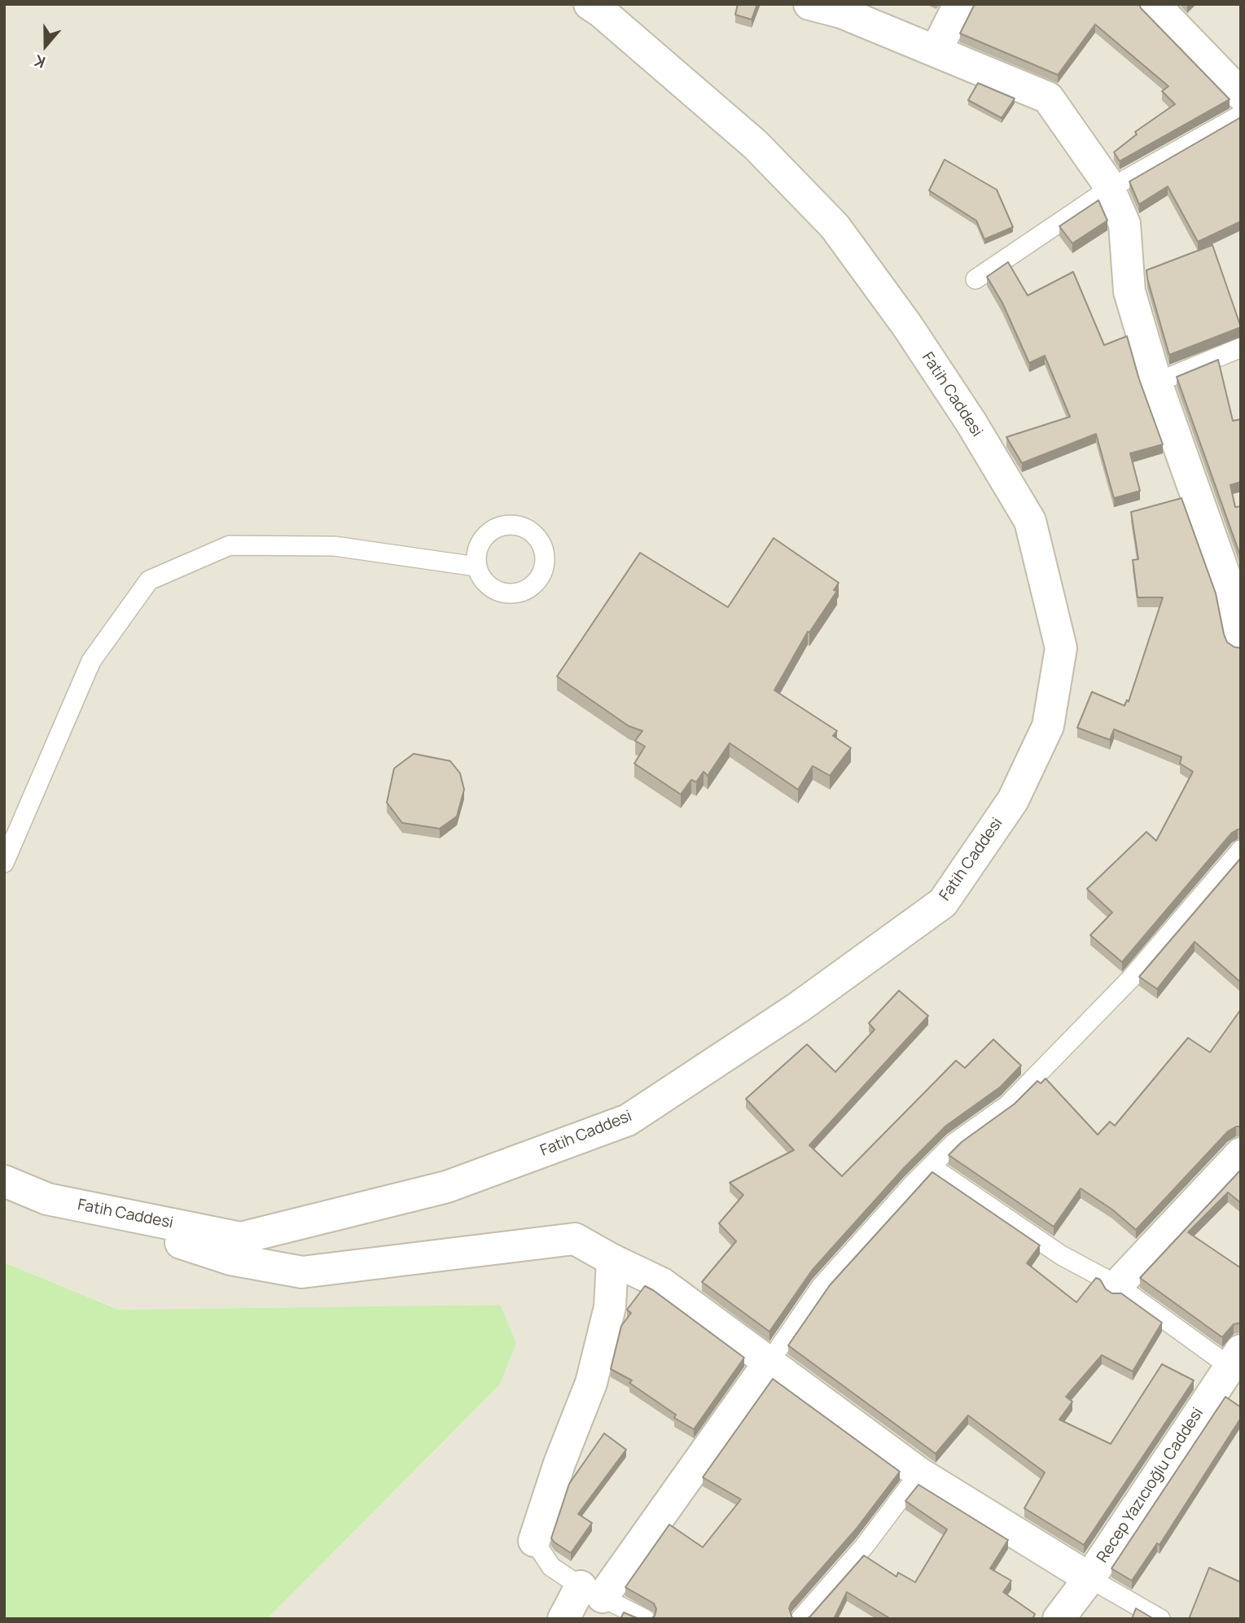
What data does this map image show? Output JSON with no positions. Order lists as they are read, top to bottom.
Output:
{
  "streets": {
    "street": ["Fatih Caddesi", "Recep Yazıcıoğlu Caddesi"]
  },
  "north": "bottom"
}
